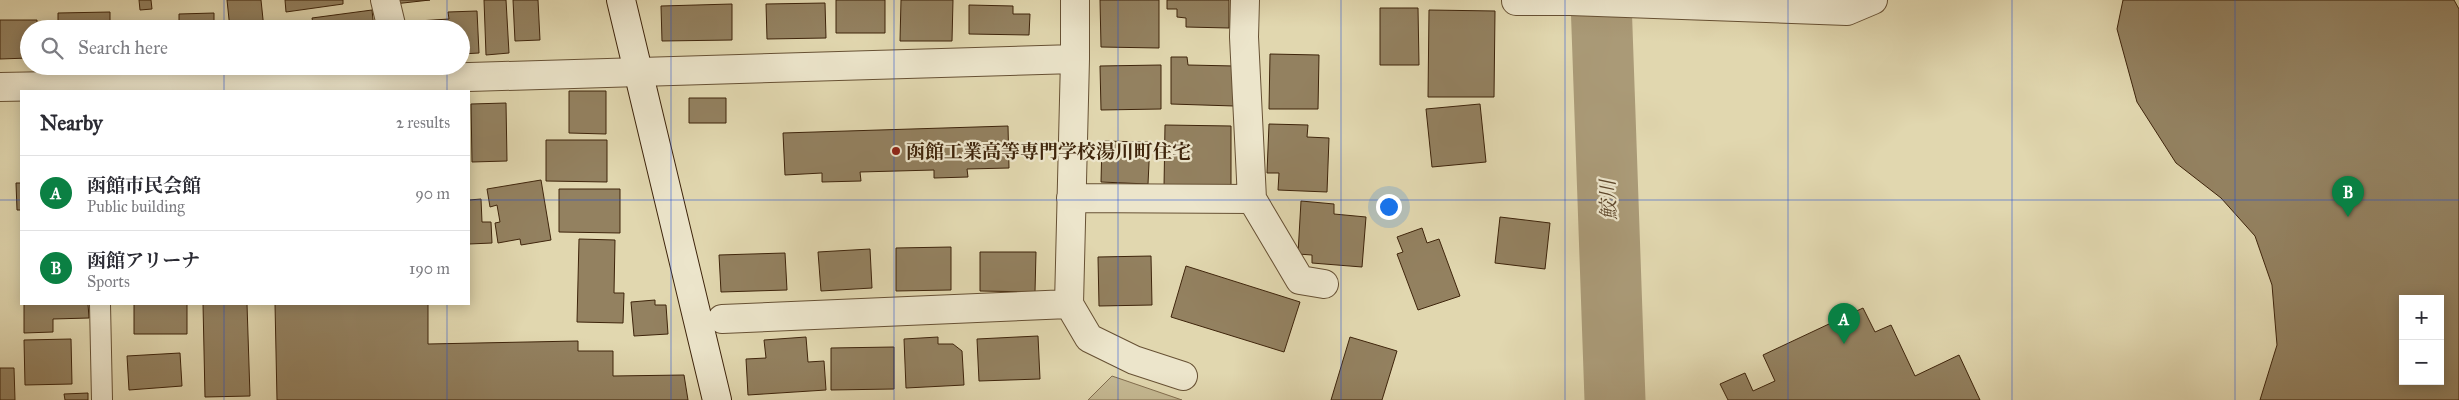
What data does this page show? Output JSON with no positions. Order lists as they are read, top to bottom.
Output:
{
  "water": ["鮫川"],
  "places": ["函館工業高等専門学校湯川町住宅"],
  "page": {
    "search": "Search here",
    "heading": ["Nearby", "2 results"],
    "list": [
      {
        "mark": "A",
        "name": "函館市民会館",
        "note": "Public building",
        "value": "90 m"
      },
      {
        "mark": "B",
        "name": "函館アリーナ",
        "note": "Sports",
        "value": "190 m"
      }
    ],
    "pins": ["B", "A"],
    "map_buttons": ["+", "−"]
  }
}
